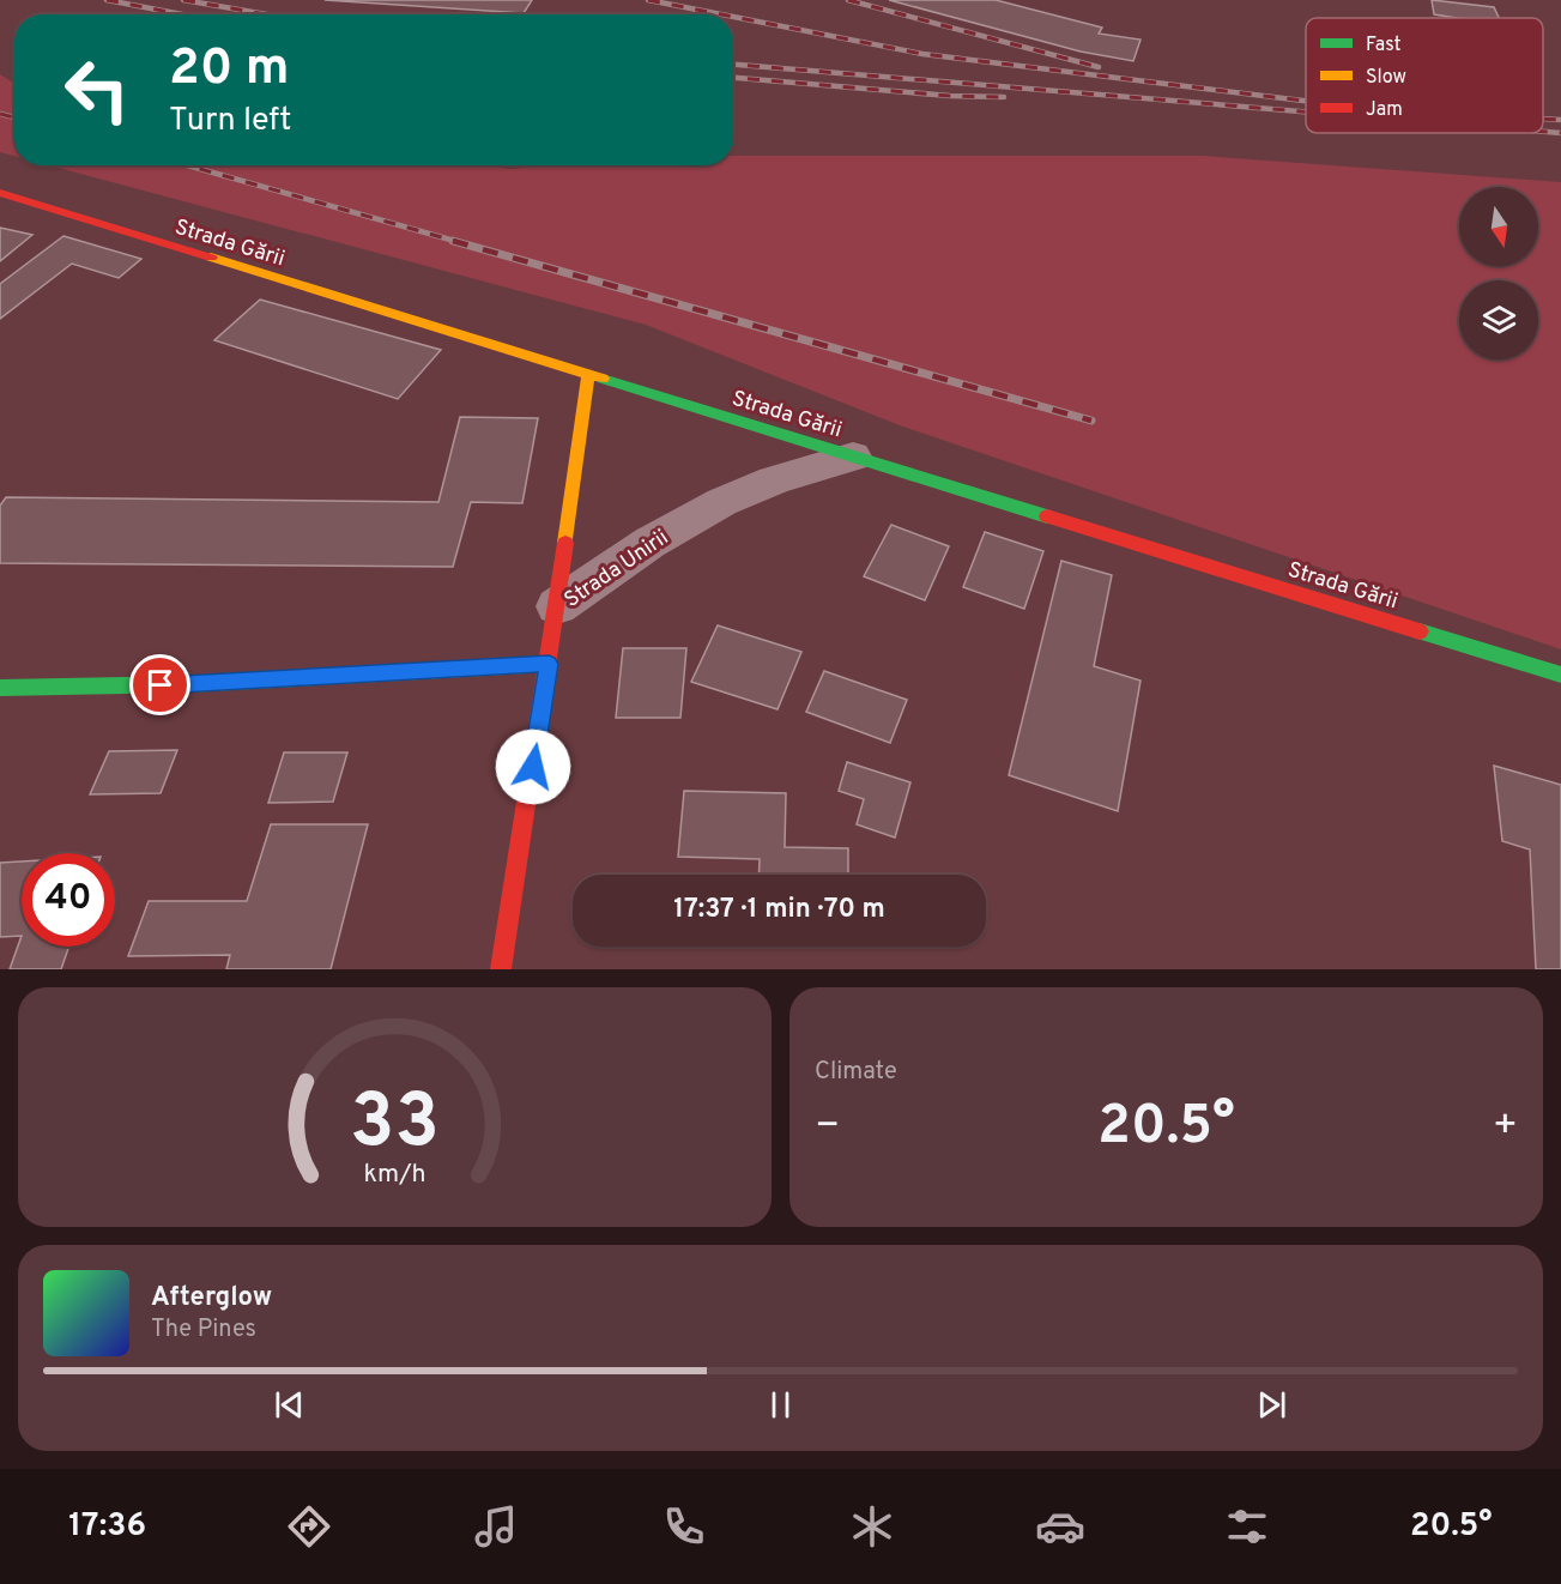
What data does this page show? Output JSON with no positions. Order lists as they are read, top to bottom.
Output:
{
  "streets": {
    "street": ["Strada Gării", "Strada Unirii"]
  },
  "crossings": [
    ["Strada Gării", "Strada Unirii"]
  ],
  "legend": ["Fast", "Slow", "Jam"],
  "north": "bottom",
  "page": {
    "turn": ["20 m", "Turn left"],
    "limit": "40",
    "trip": "17:37 · 1 min · 70 m",
    "tile": "Climate",
    "heat": ["−", "20.5°", "+"],
    "song": ["Afterglow", "The Pines"],
    "tabs": ["17:36", "20.5°"],
    "gauge": ["33", "km/h"]
  }
}
